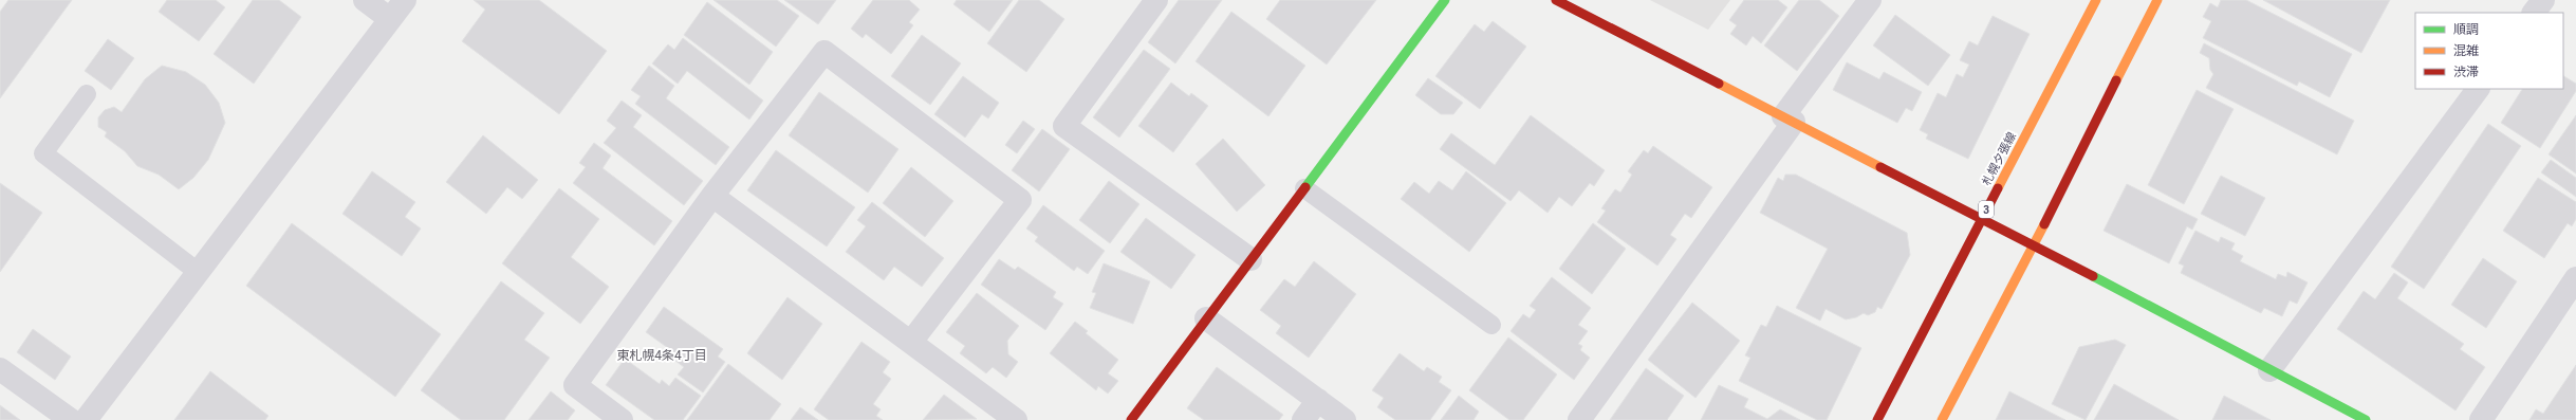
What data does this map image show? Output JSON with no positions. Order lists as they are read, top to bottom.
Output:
{
  "streets": {
    "street": ["札幌夕張線", "3"]
  },
  "districts": ["東札幌4条4丁目"],
  "legend": ["順調", "混雑", "渋滞"]
}
